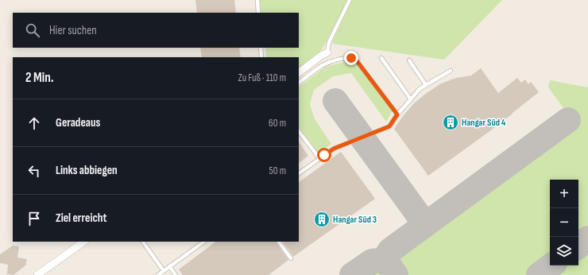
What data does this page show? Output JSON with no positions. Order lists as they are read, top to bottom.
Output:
{
  "places": {
    "building": ["Hangar Süd 4", "Hangar Süd 3"]
  },
  "page": {
    "search": "Hier suchen",
    "heading": ["2 Min.", "Zu Fuß · 110 m"],
    "list": [
      ["Geradeaus", "60 m"],
      ["Links abbiegen", "50 m"],
      "Ziel erreicht"
    ],
    "map_buttons": ["+", "−"]
  }
}
